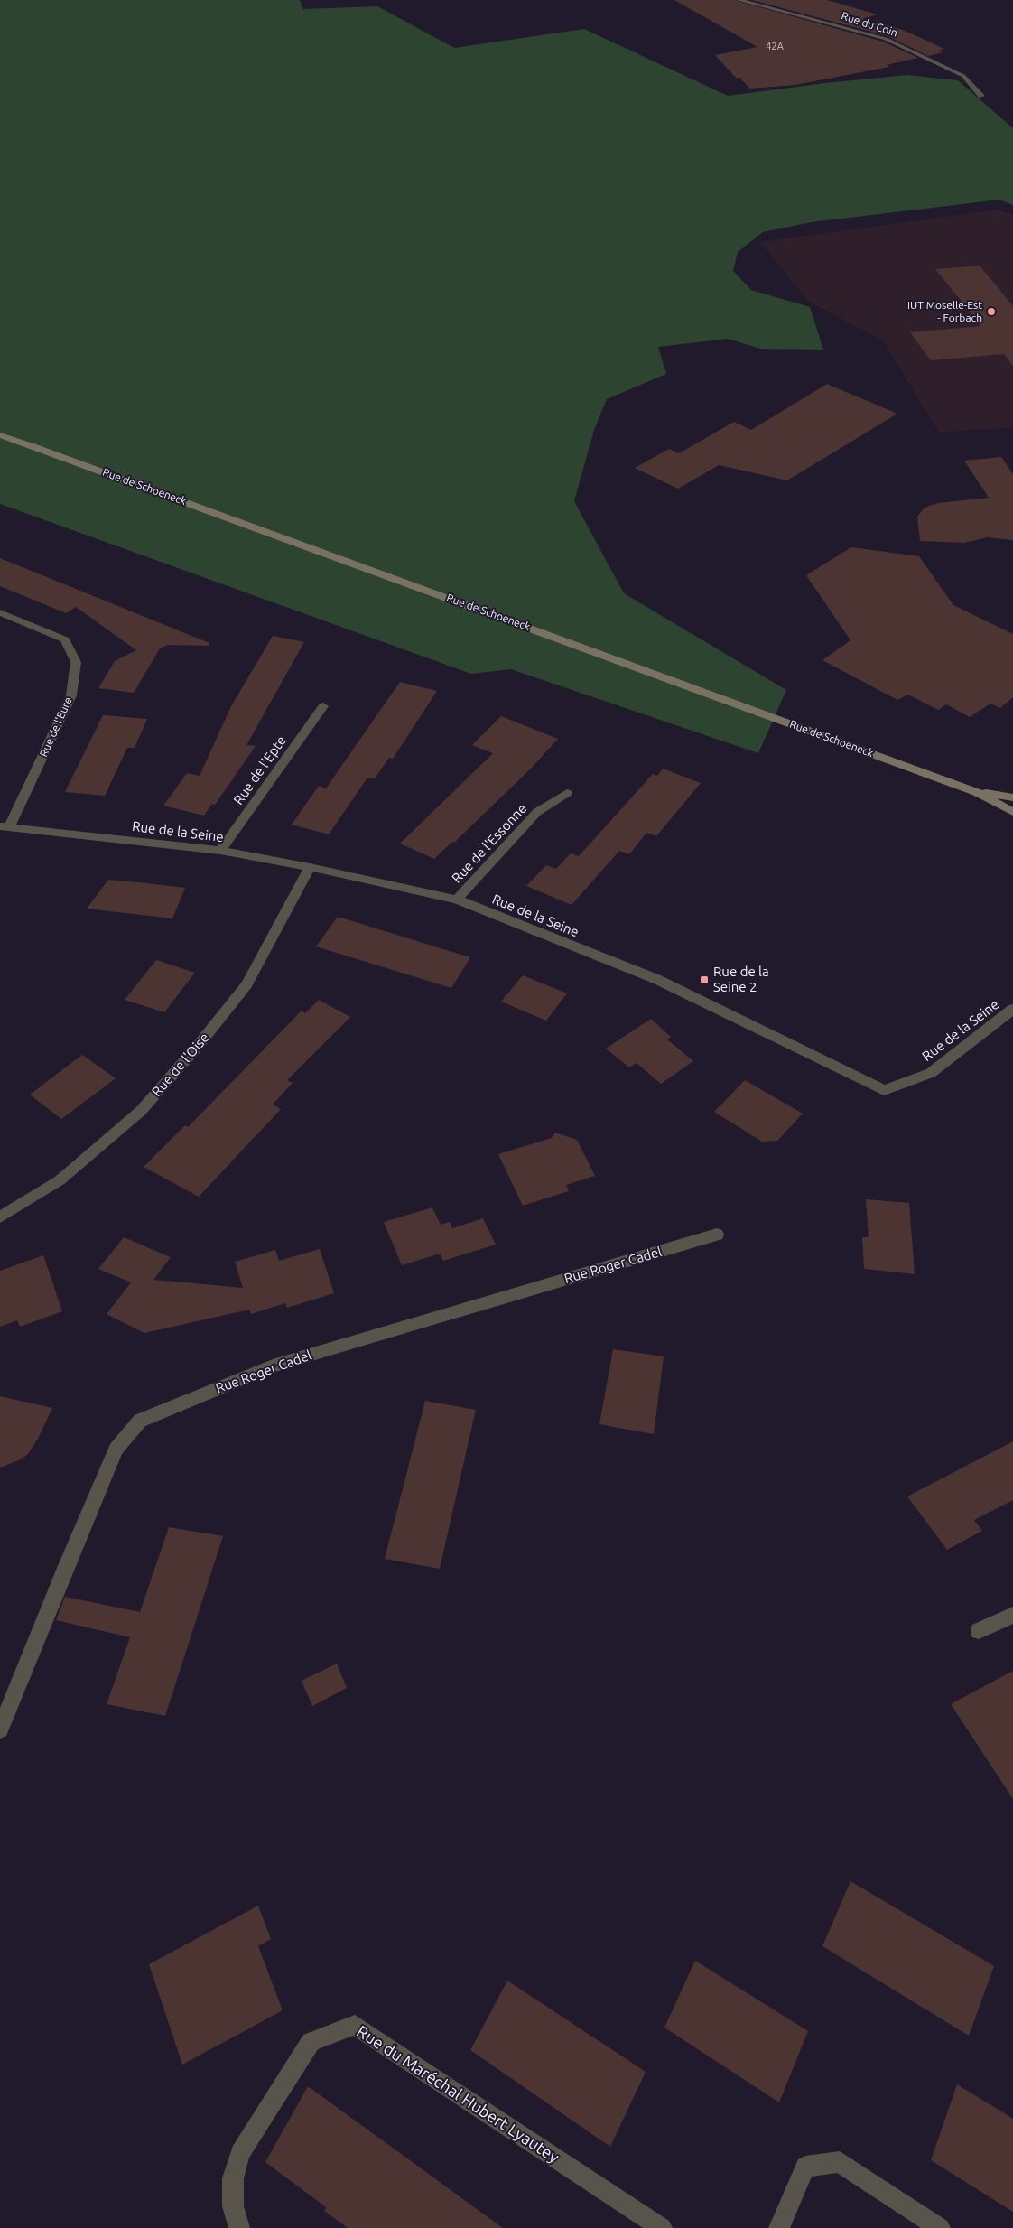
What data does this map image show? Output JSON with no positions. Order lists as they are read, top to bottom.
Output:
{
  "streets": {
    "main road": ["Rue de Schoeneck"],
    "street": [
      "Rue du Coin",
      "Rue de l'Eure",
      "Rue de l'Epte",
      "Rue de la Seine",
      "Rue de l'Essonne",
      "Rue de l'Oise",
      "Rue Roger Cadel",
      "Rue du Maréchal Hubert Lyautey"
    ]
  },
  "crossings": [
    ["Rue de l'Eure", "Rue de la Seine"],
    ["Rue de l'Epte", "Rue de la Seine"],
    ["Rue de la Seine", "Rue de l'Essonne"],
    ["Rue de la Seine", "Rue de l'Oise"]
  ],
  "places": {
    "other": ["IUT Moselle-Est - Forbach"],
    "transit": ["Rue de la Seine 2"]
  },
  "house_numbers": ["42A"]
}
